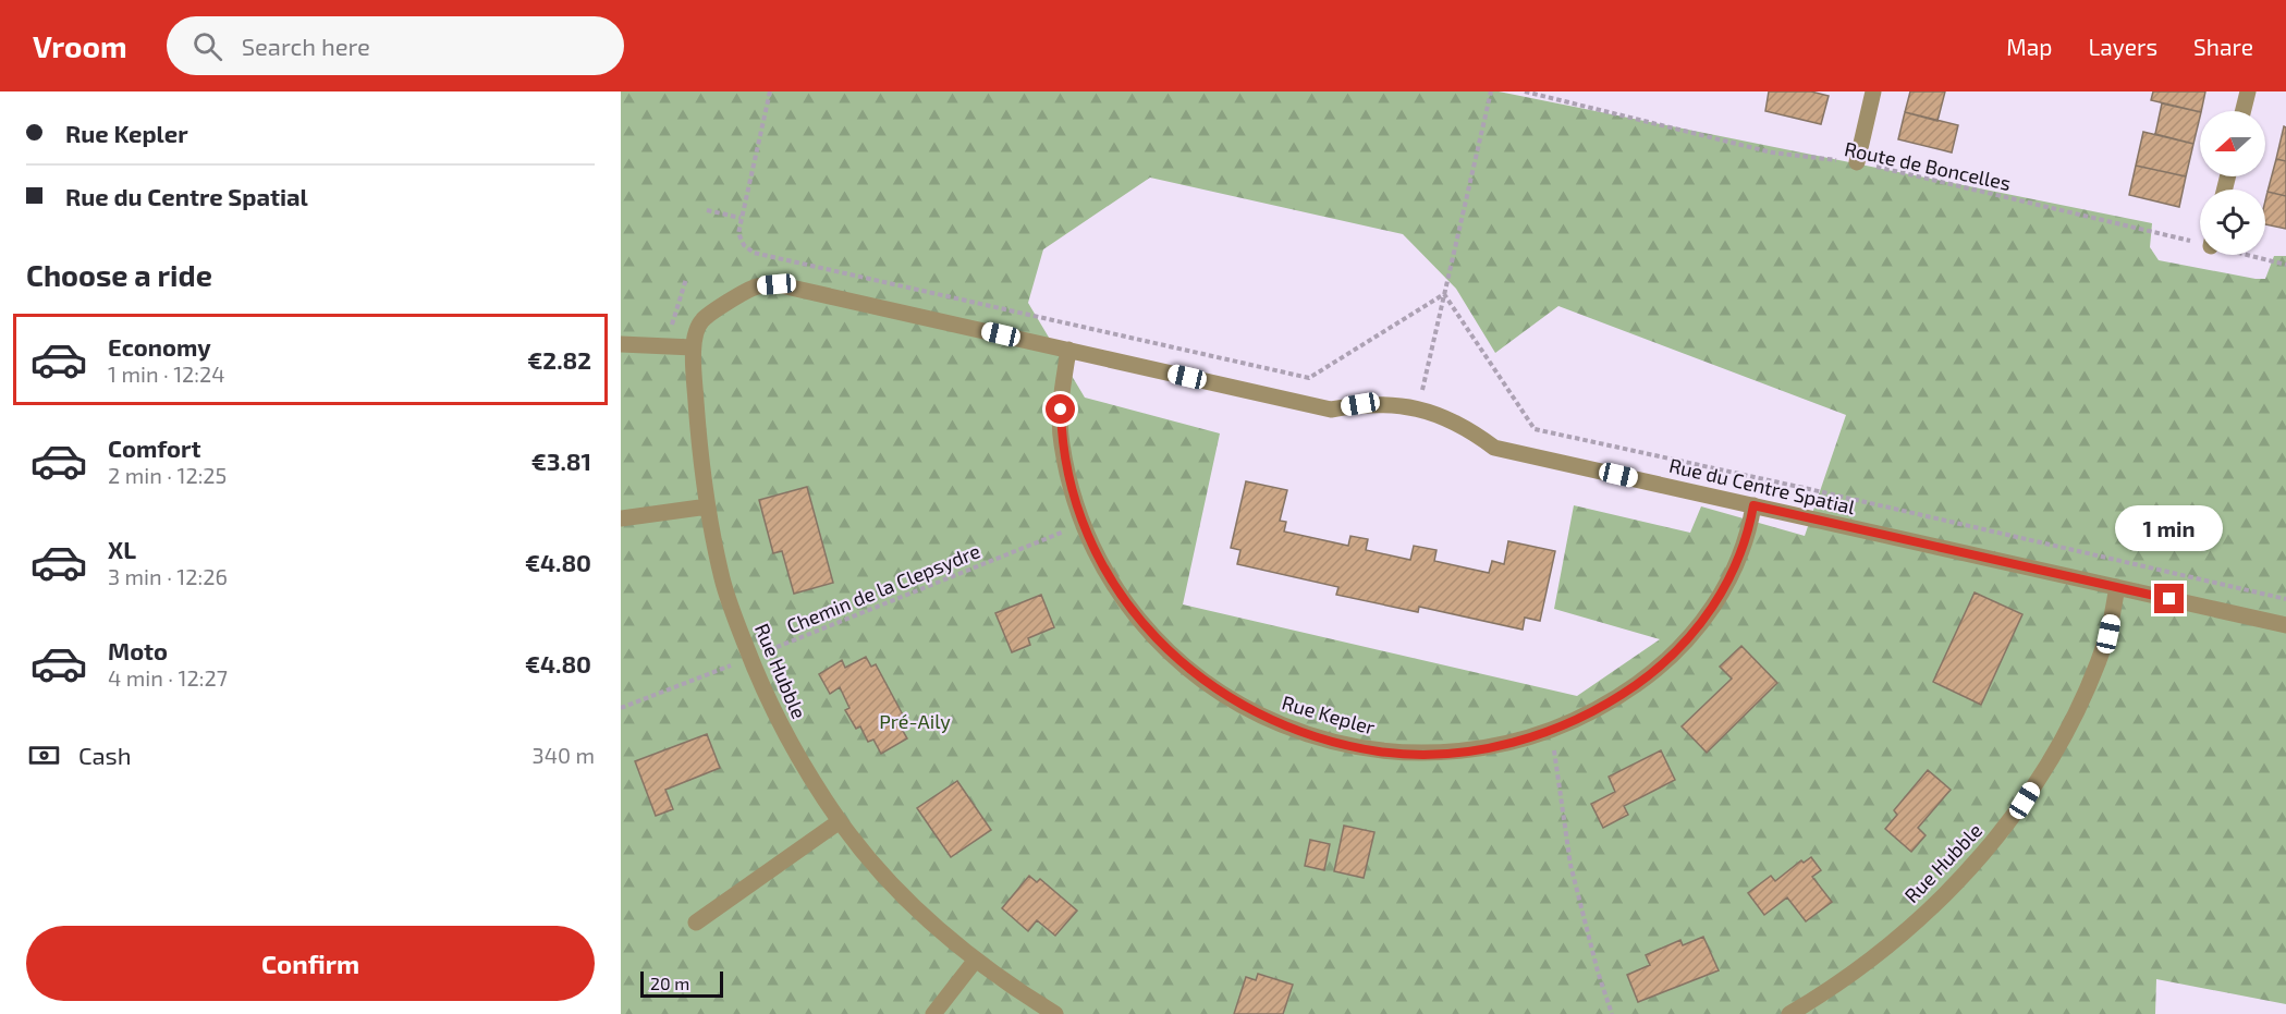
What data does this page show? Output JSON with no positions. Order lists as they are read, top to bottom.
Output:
{
  "streets": {
    "street": ["Rue du Centre Spatial", "Rue Hubble", "Rue Kepler"],
    "path": ["Route de Boncelles", "Chemin de la Clepsydre"]
  },
  "crossings": [
    ["Rue du Centre Spatial", "Rue Hubble"],
    ["Rue du Centre Spatial", "Rue Kepler"],
    ["Chemin de la Clepsydre", "Rue Hubble"],
    ["Chemin de la Clepsydre", "Rue Kepler"]
  ],
  "parks": ["Pré-Aily"],
  "scale_bar": "20 m",
  "north": "left",
  "page": {
    "header": "Vroom",
    "search": "Search here",
    "nav": ["Map", "Layers", "Share"],
    "banner": ["Rue Kepler", "Rue du Centre Spatial"],
    "heading": "Choose a ride",
    "list": [
      {
        "name": "Economy",
        "note": "1 min · 12:24",
        "value": "€2.82"
      },
      {
        "name": "Comfort",
        "note": "2 min · 12:25",
        "value": "€3.81"
      },
      {
        "name": "XL",
        "note": "3 min · 12:26",
        "value": "€4.80"
      },
      {
        "name": "Moto",
        "note": "4 min · 12:27",
        "value": "€4.80"
      }
    ],
    "bubble": "1 min",
    "pay": ["Cash", "340 m"],
    "buttons": "Confirm",
    "scale": "20 m"
  }
}
